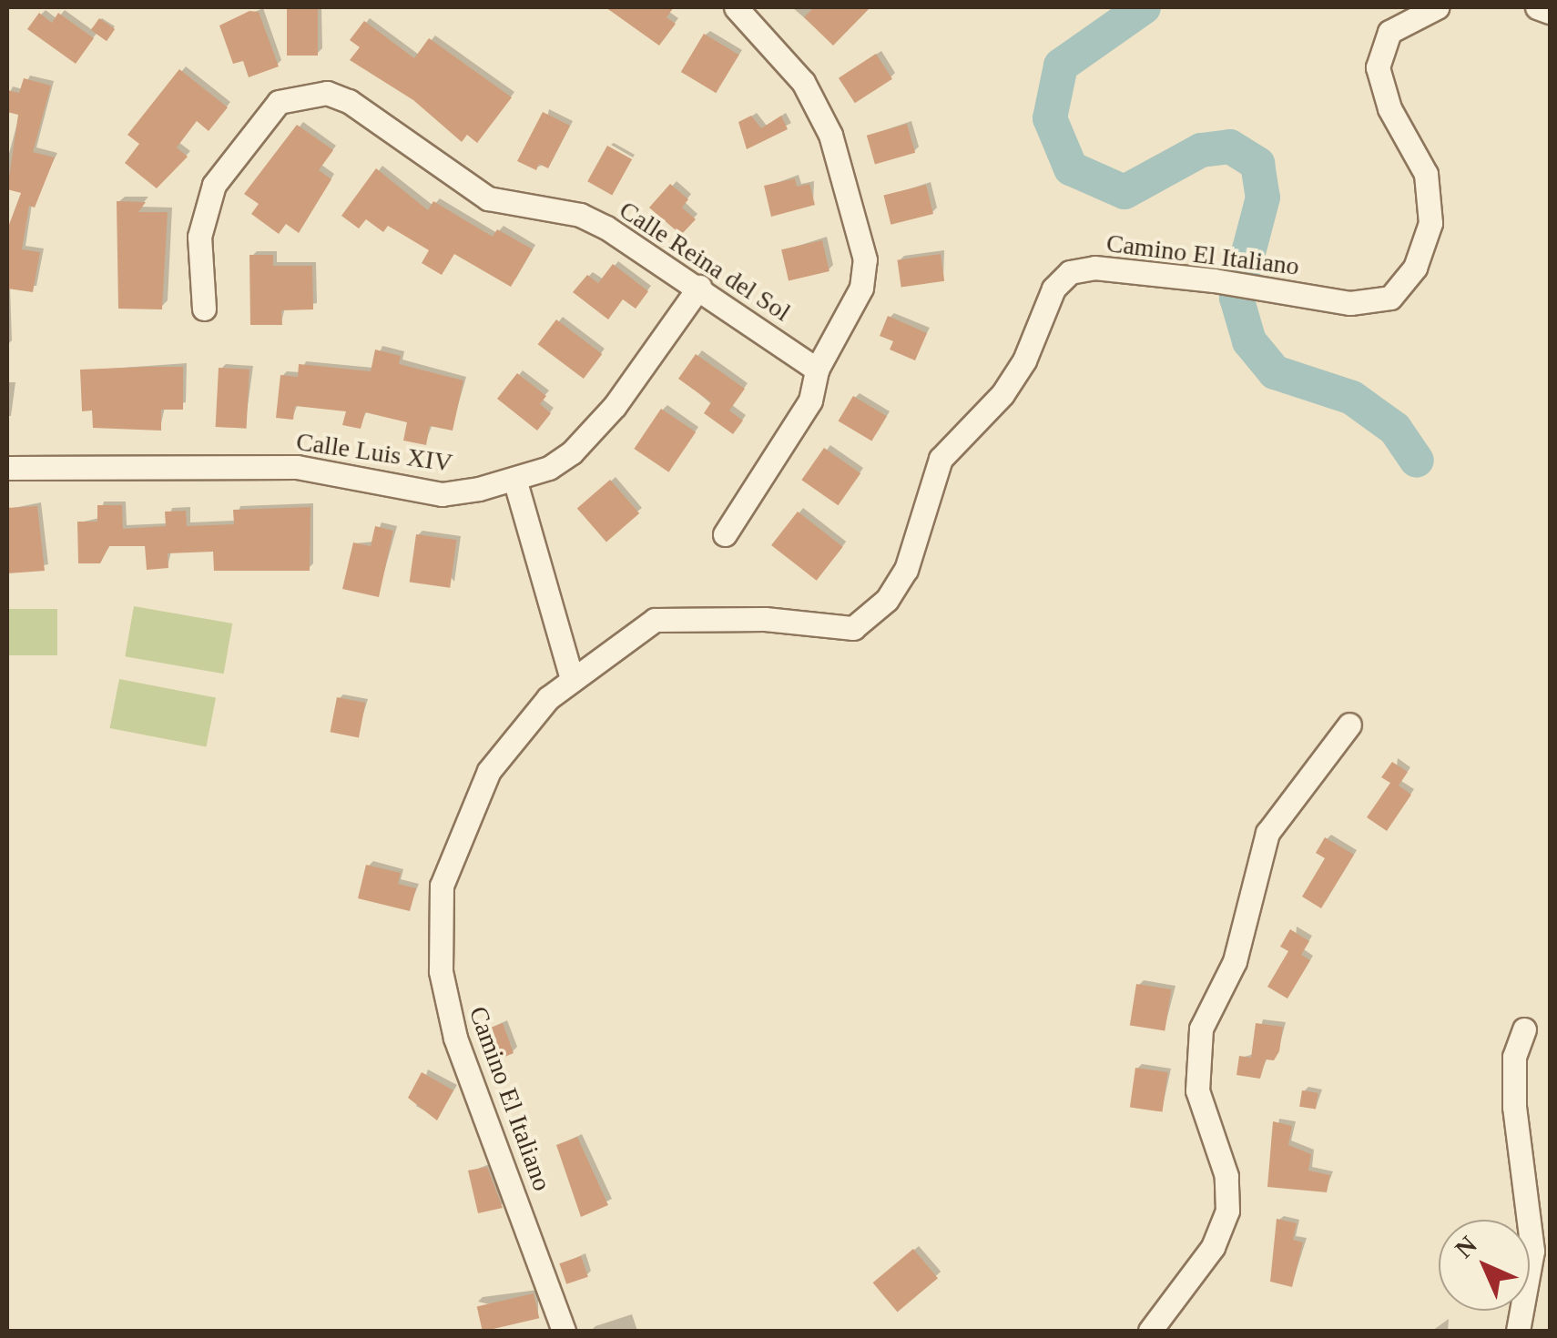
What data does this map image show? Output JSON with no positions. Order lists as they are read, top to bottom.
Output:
{
  "streets": {
    "street": ["Camino El Italiano", "Calle Reina del Sol", "Calle Luis XIV"]
  },
  "crossings": [
    ["Calle Reina del Sol", "Calle Luis XIV"]
  ],
  "north": "top left"
}
